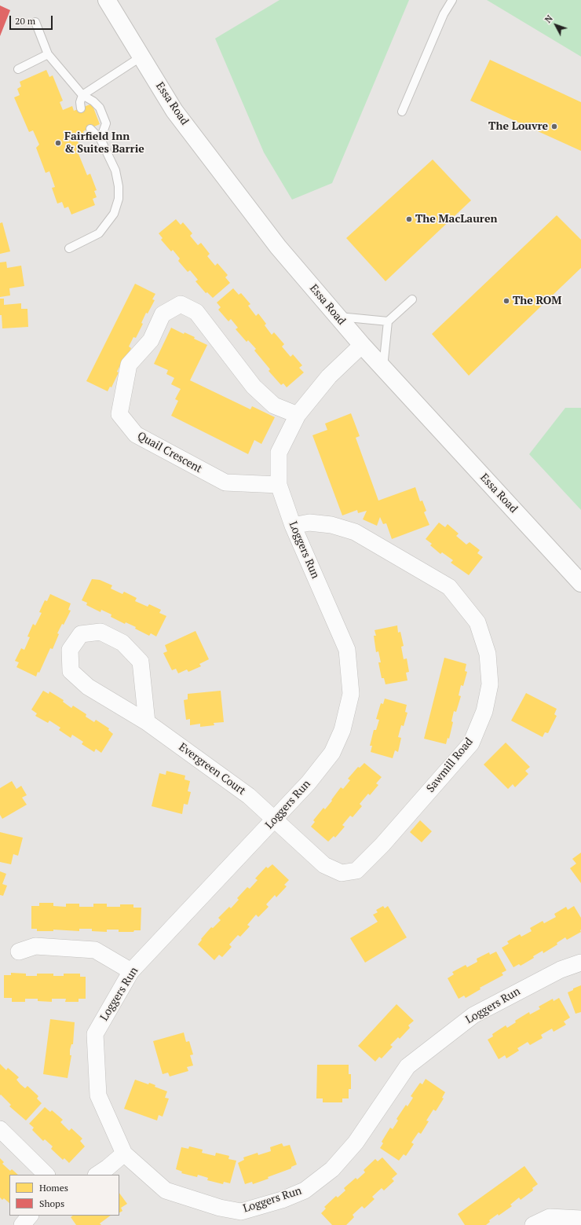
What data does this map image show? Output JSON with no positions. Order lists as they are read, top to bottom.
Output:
{
  "streets": {
    "main road": ["Essa Road"],
    "street": [
      "Quail Crescent",
      "Loggers Run",
      "Sawmill Road",
      "Evergreen Court"
    ]
  },
  "crossings": [
    ["Essa Road", "Loggers Run"],
    ["Quail Crescent", "Loggers Run"],
    ["Loggers Run", "Sawmill Road"],
    ["Loggers Run", "Evergreen Court"],
    ["Sawmill Road", "Evergreen Court"]
  ],
  "places": [
    "The Louvre",
    "Fairfield Inn & Suites Barrie",
    "The MacLauren",
    "The ROM"
  ],
  "legend": ["Homes", "Shops"],
  "scale_bar": "20 m",
  "north": "top left"
}
